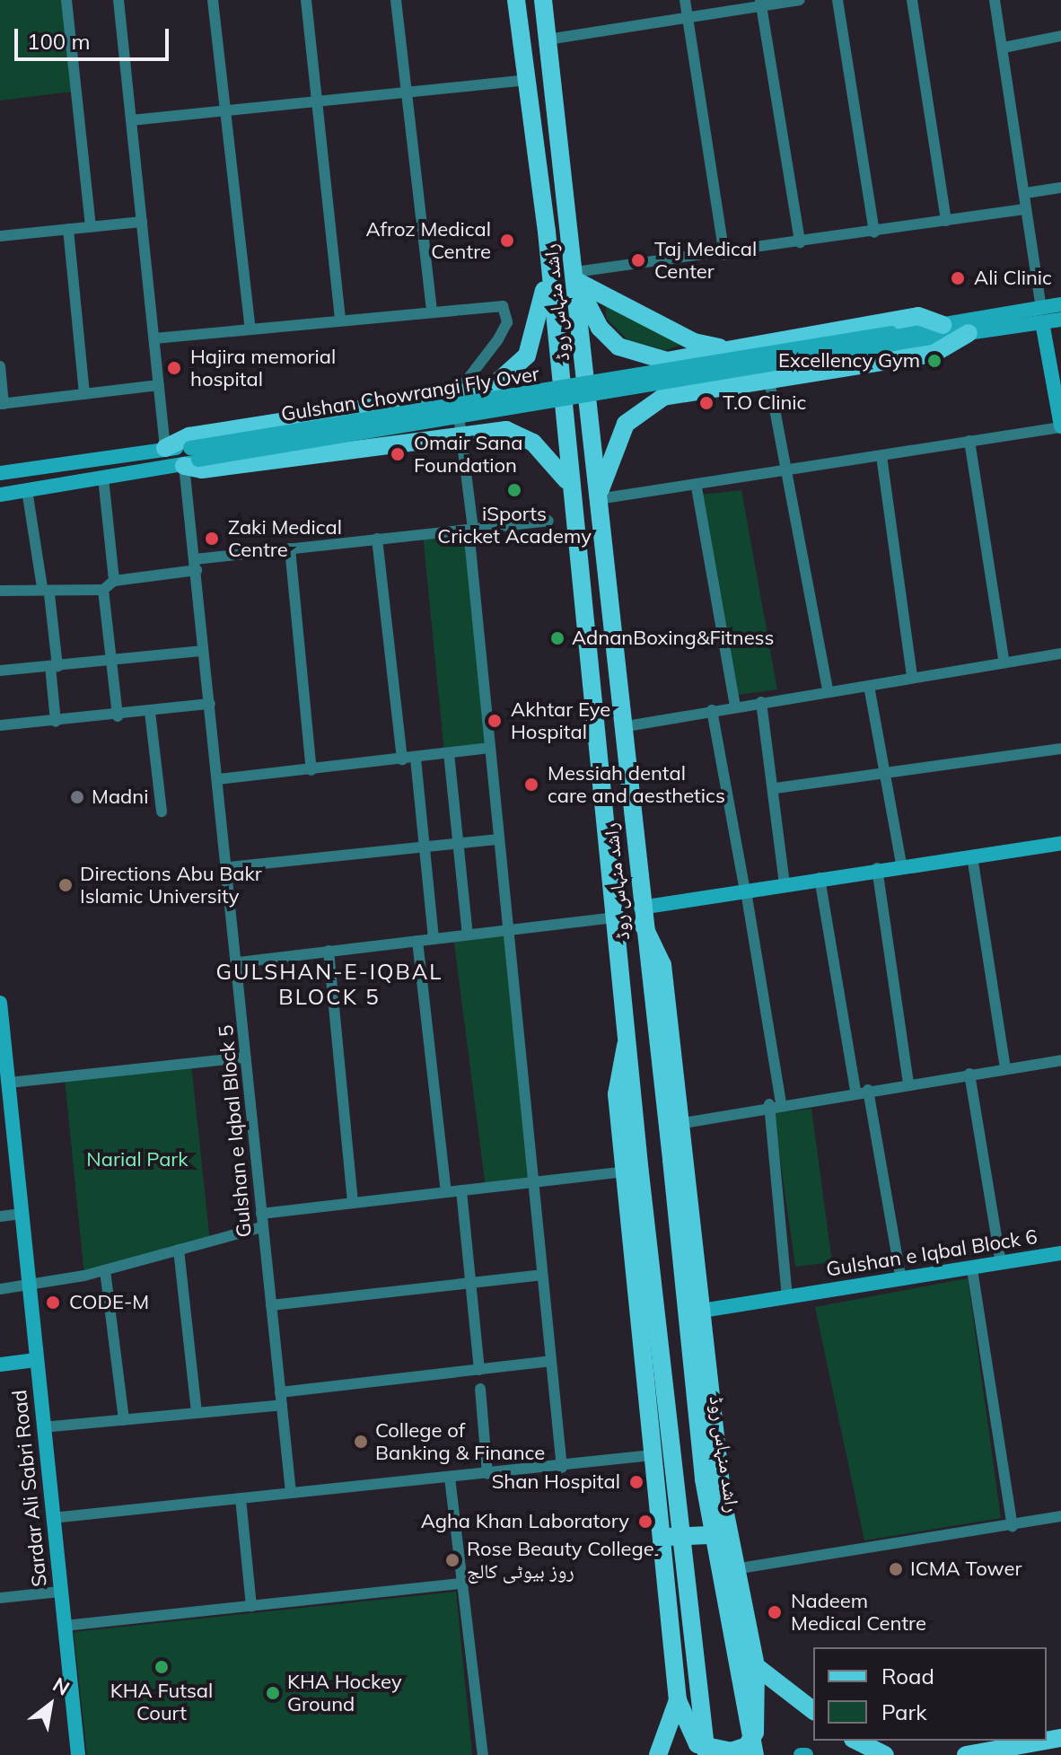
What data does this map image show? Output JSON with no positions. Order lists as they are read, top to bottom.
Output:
{
  "streets": {
    "main road": ["راشد منہاس روڈ"],
    "street": [
      "Gulshan Chowrangi Fly Over",
      "Gulshan e Iqbal Block 5",
      "Gulshan e Iqbal Block 6",
      "Sardar Ali Sabri Road"
    ]
  },
  "crossings": [
    ["Gulshan Chowrangi Fly Over", "Gulshan e Iqbal Block 5"]
  ],
  "districts": ["GULSHAN-E-IQBAL BLOCK 5"],
  "parks": ["Narial Park"],
  "places": [
    "Afroz Medical Centre",
    "Taj Medical Center",
    "Ali Clinic",
    "Excellency Gym",
    "Hajira memorial hospital",
    "T.O Clinic",
    "Omair Sana Foundation",
    "iSports Cricket Academy",
    "Zaki Medical Centre",
    "AdnanBoxing&Fitness",
    "Akhtar Eye Hospital",
    "Messiah dental care and aesthetics",
    "Madni",
    "Directions Abu Bakr Islamic University",
    "CODE-M",
    "College of Banking & Finance",
    "Shan Hospital",
    "Agha Khan Laboratory",
    "Rose Beauty College۔ روز بیوٹی کالج",
    "ICMA Tower",
    "Nadeem Medical Centre",
    "KHA Futsal Court",
    "KHA Hockey Ground"
  ],
  "legend": ["Road", "Park"],
  "scale_bar": "100 m",
  "north": "top right"
}
